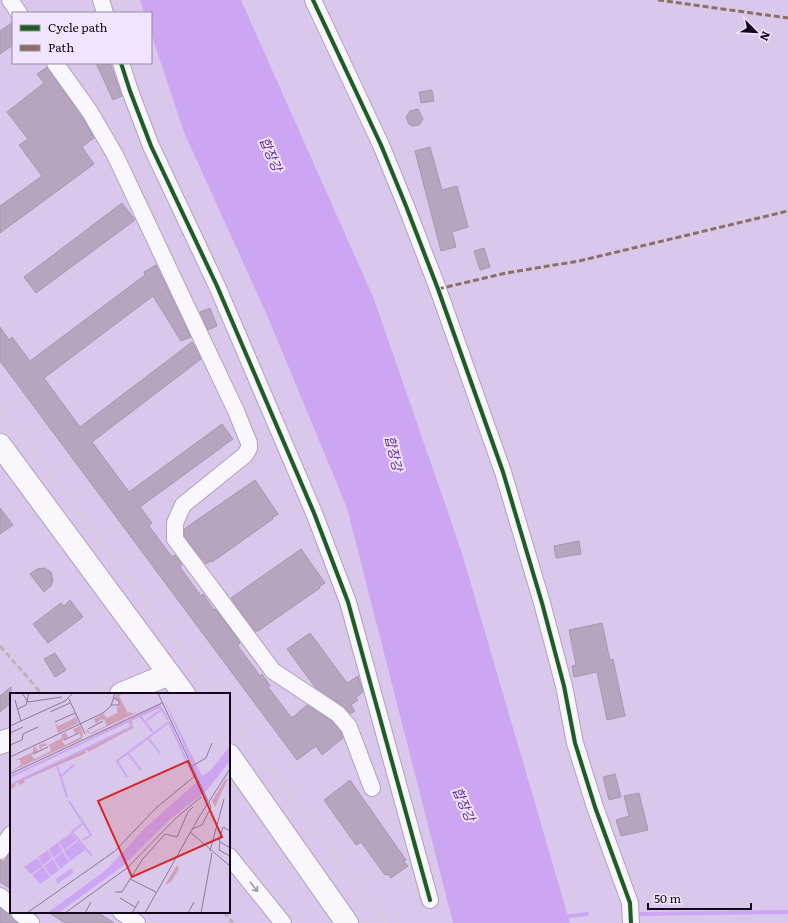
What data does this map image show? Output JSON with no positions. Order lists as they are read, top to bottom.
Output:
{
  "water": ["합장강"],
  "legend": ["Cycle path", "Path"],
  "scale_bar": "50 m",
  "north": "bottom right"
}
